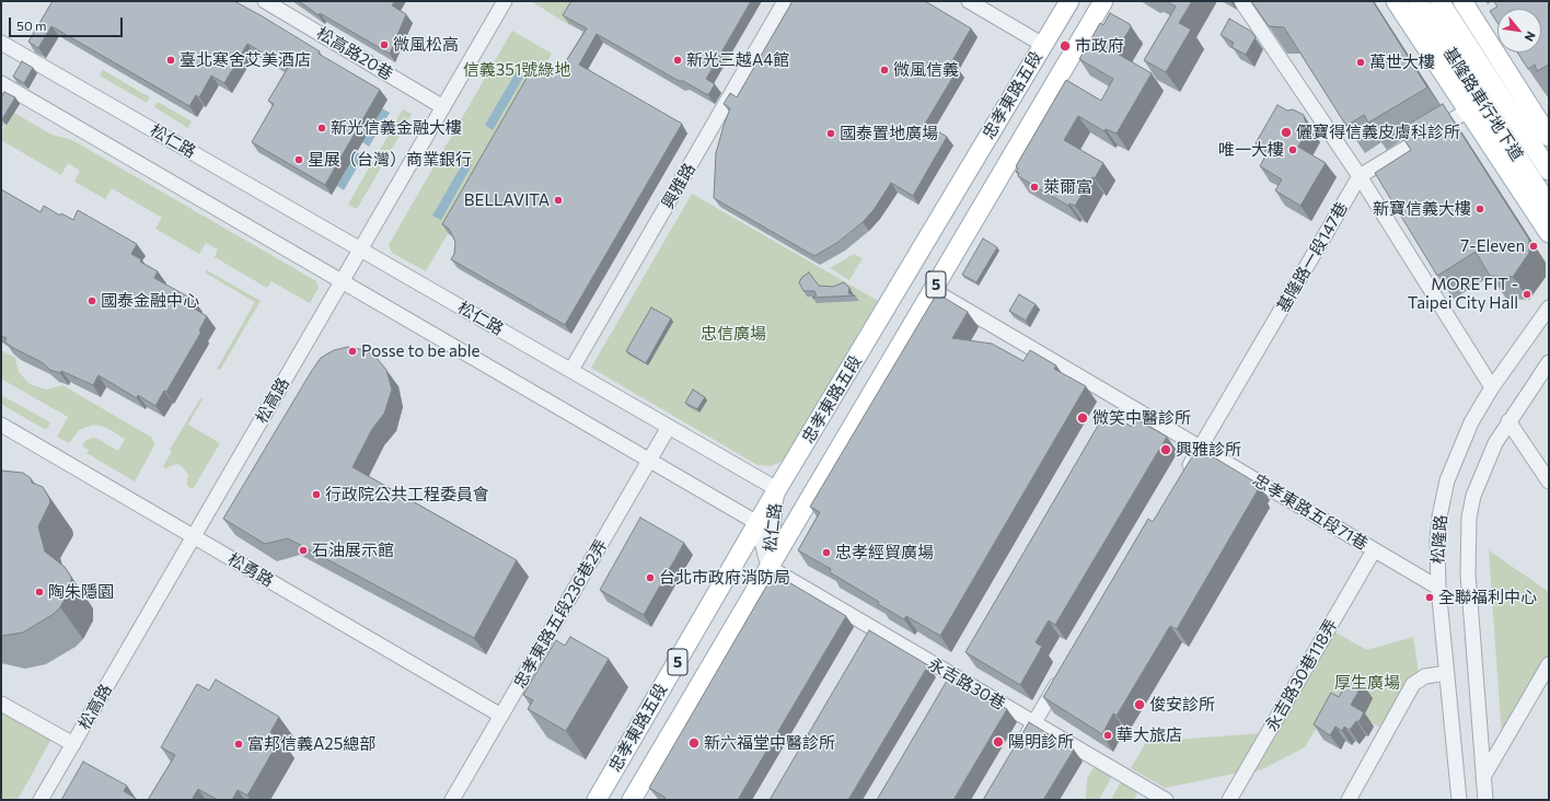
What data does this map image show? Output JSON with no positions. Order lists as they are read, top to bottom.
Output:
{
  "streets": {
    "main road": ["忠孝東路五段", "基隆路車行地下道", "5"],
    "street": [
      "松高路20巷",
      "松仁路",
      "興雅路",
      "基隆路一段147巷",
      "松高路",
      "忠孝東路五段71巷",
      "松隆路",
      "松勇路",
      "忠孝東路五段236巷2弄",
      "永吉路30巷118弄",
      "永吉路30巷"
    ]
  },
  "crossings": [
    ["松高路20巷", "松高路"],
    ["忠孝東路五段", "松仁路"],
    ["忠孝東路五段", "忠孝東路五段71巷"],
    ["忠孝東路五段", "永吉路30巷"],
    ["松仁路", "興雅路"],
    ["松仁路", "松高路"],
    ["松仁路", "忠孝東路五段236巷2弄"],
    ["松仁路", "永吉路30巷"],
    ["基隆路一段147巷", "忠孝東路五段71巷"],
    ["松高路", "松勇路"],
    ["忠孝東路五段71巷", "松隆路"],
    ["忠孝東路五段71巷", "永吉路30巷118弄"],
    ["松勇路", "忠孝東路五段236巷2弄"]
  ],
  "parks": ["信義351號綠地", "忠信廣場", "厚生廣場"],
  "places": [
    "微風松高",
    "市政府",
    "臺北寒舍艾美酒店",
    "新光三越A4館",
    "萬世大樓",
    "微風信義",
    "新光信義金融大樓",
    "儷寶得信義皮膚科診所",
    "國泰置地廣場",
    "唯一大樓",
    "星展（台灣）商業銀行",
    "萊爾富",
    "BELLAVITA",
    "新寶信義大樓",
    "7-Eleven",
    "MORE FIT - Taipei City Hall",
    "國泰金融中心",
    "Posse to be able",
    "微笑中醫診所",
    "興雅診所",
    "行政院公共工程委員會",
    "石油展示館",
    "忠孝經貿廣場",
    "台北市政府消防局",
    "陶朱隱園",
    "全聯福利中心",
    "俊安診所",
    "華大旅店",
    "陽明診所",
    "新六福堂中醫診所",
    "富邦信義A25總部"
  ],
  "scale_bar": "50 m",
  "north": "bottom right"
}
